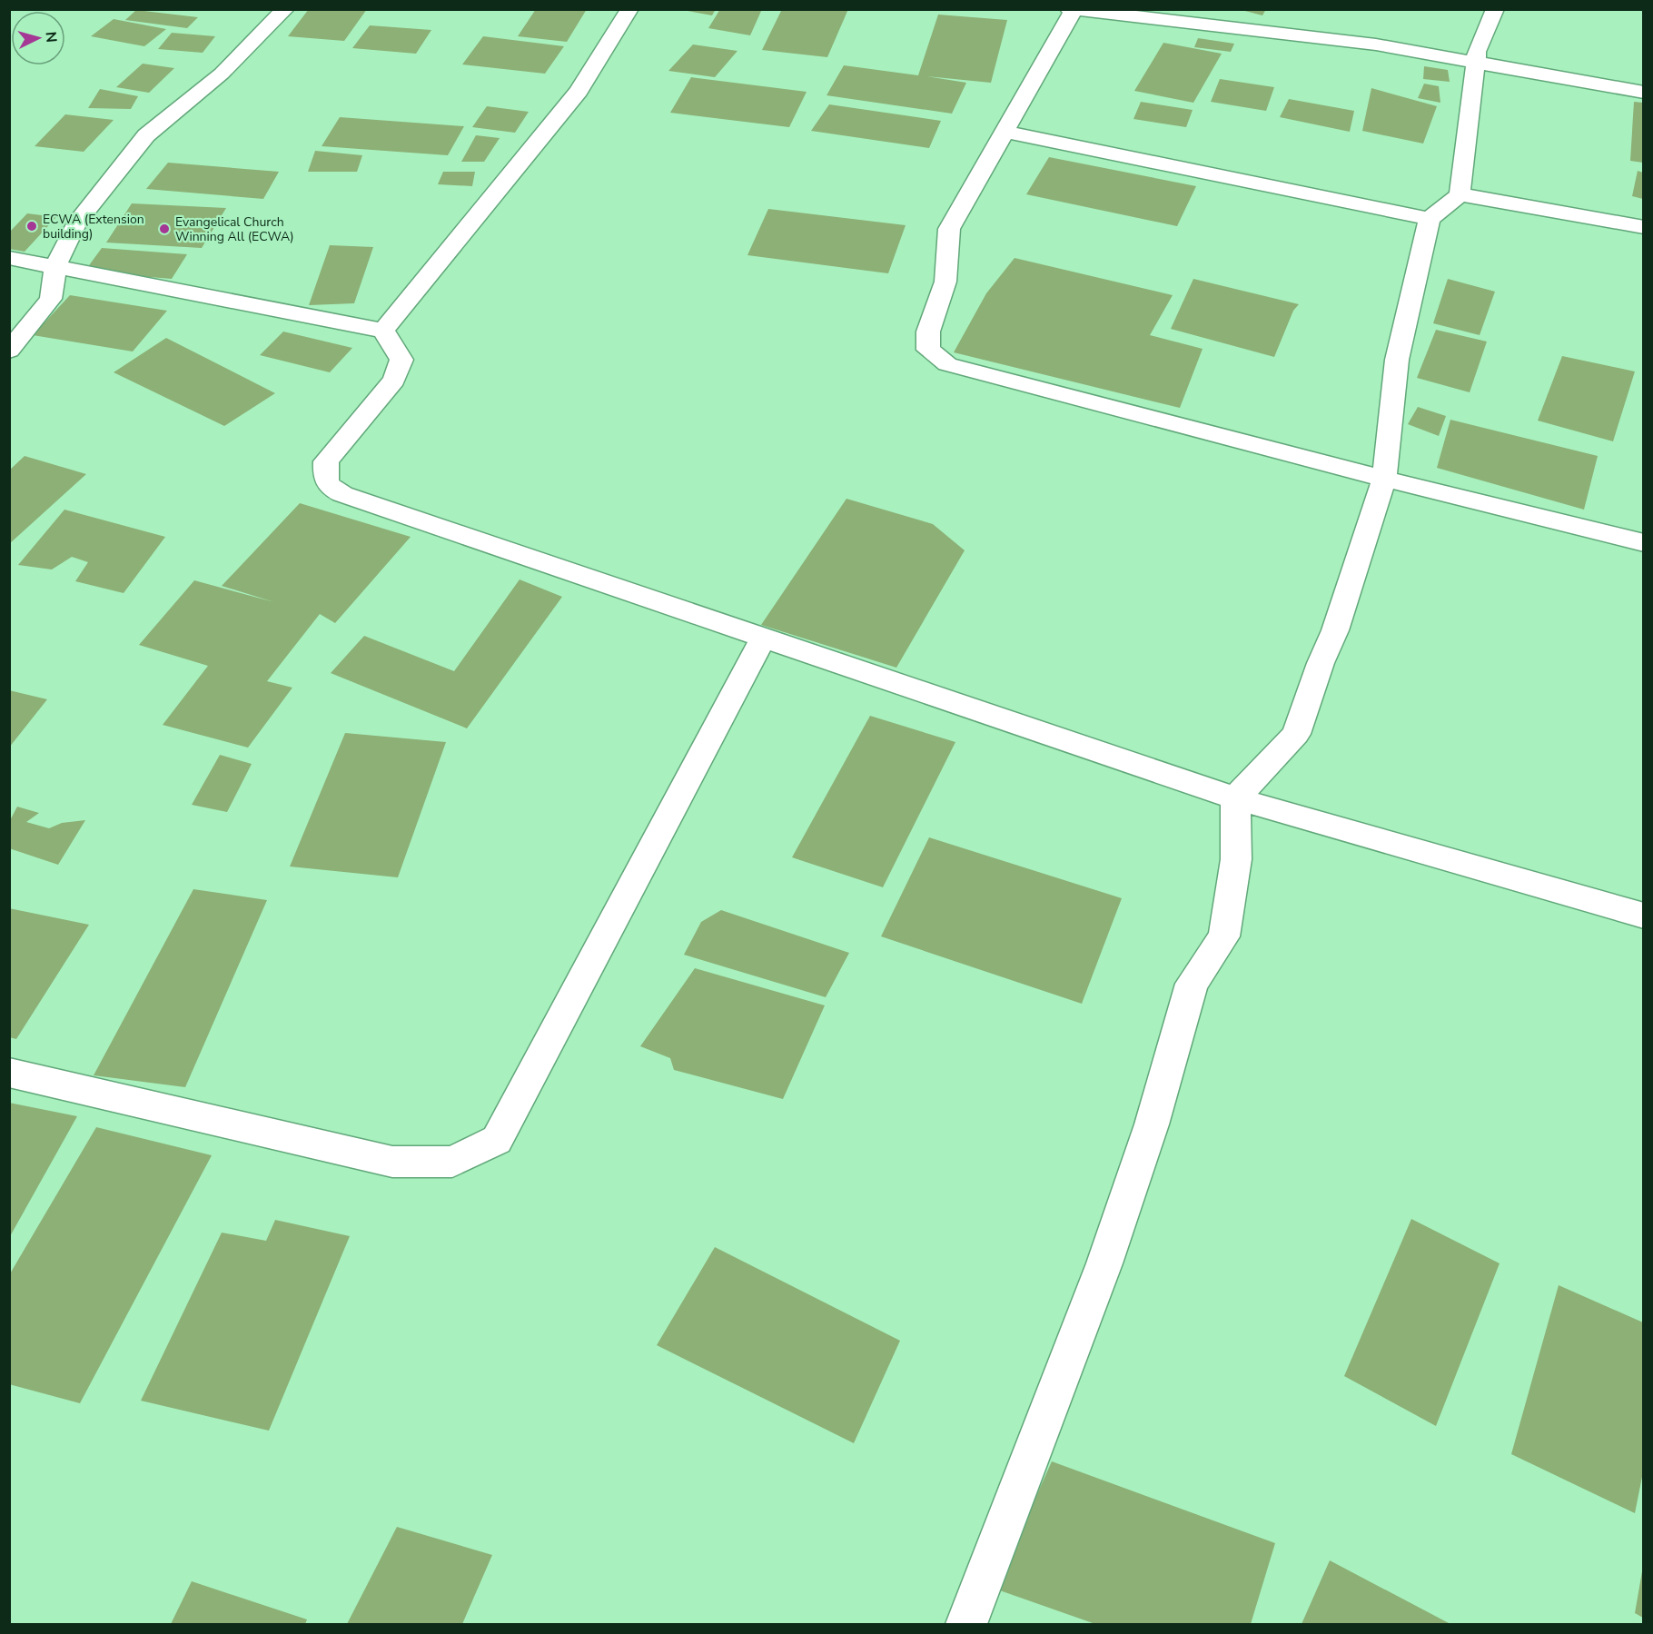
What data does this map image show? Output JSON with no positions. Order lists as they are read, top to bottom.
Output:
{
  "places": ["ECWA (Extension building)", "Evangelical Church Winning All (ECWA)"],
  "north": "right"
}
